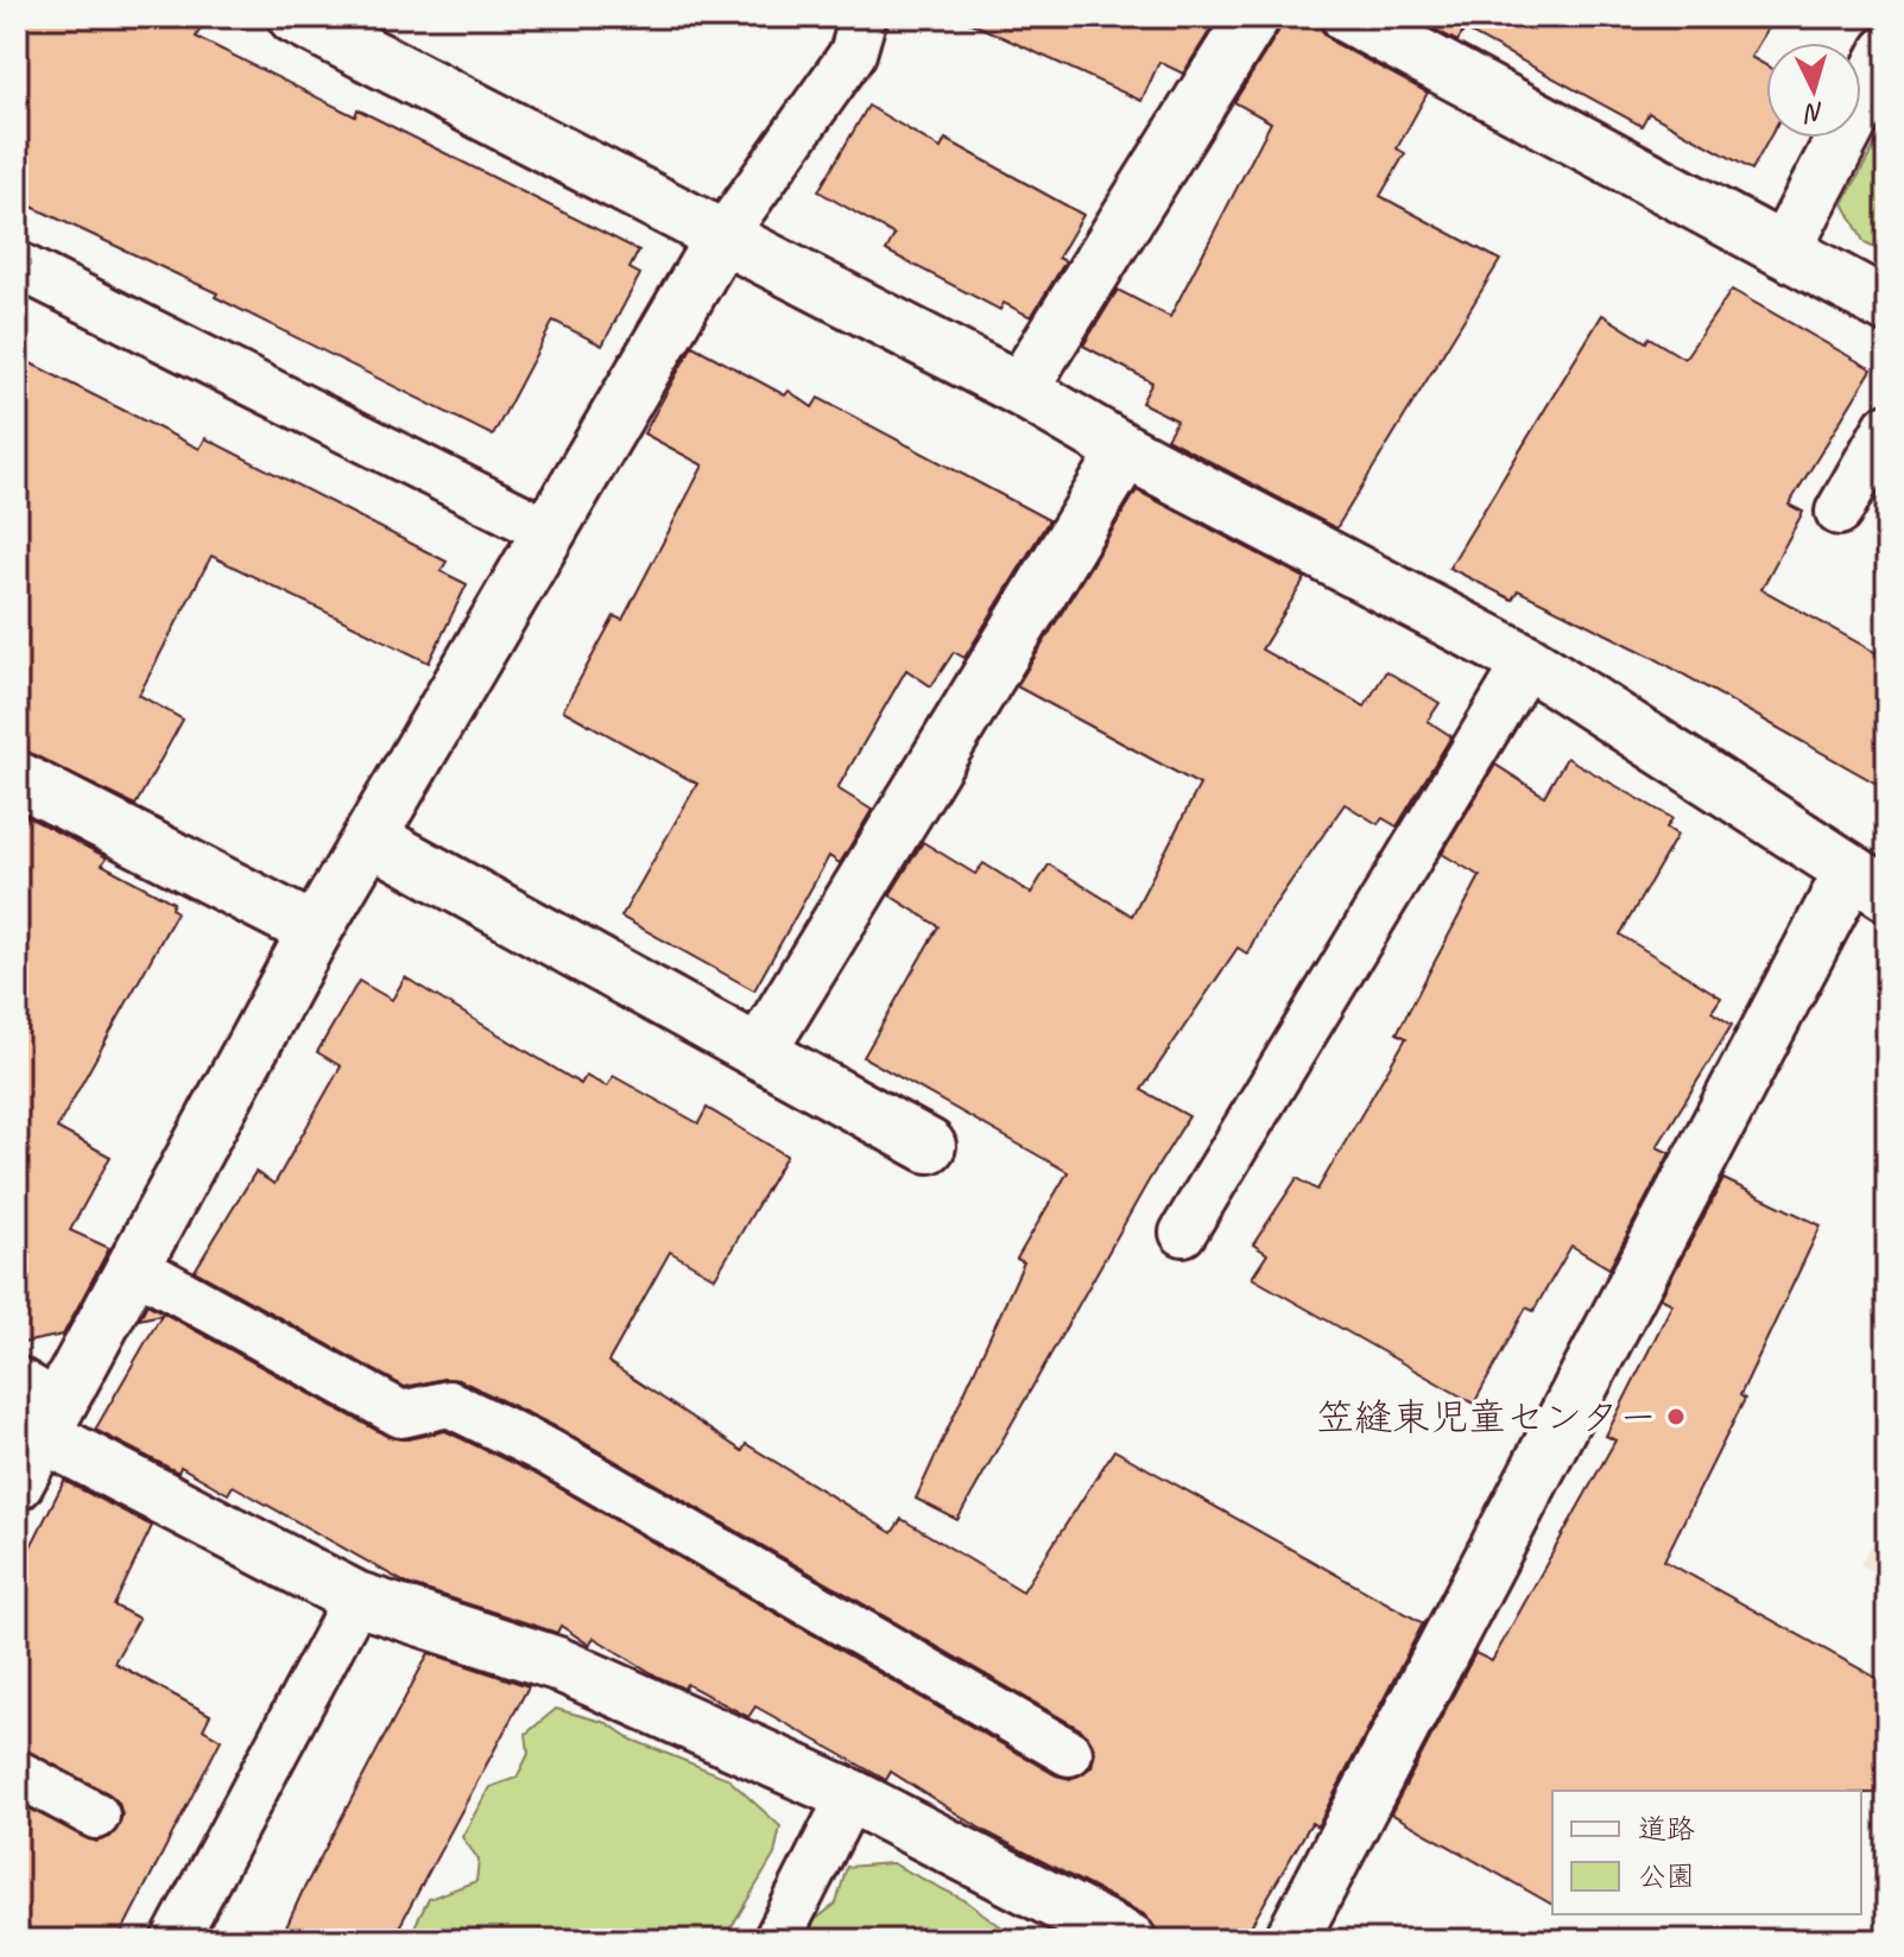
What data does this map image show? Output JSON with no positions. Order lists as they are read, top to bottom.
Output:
{
  "places": ["笠縫東児童センター"],
  "legend": ["道路", "公園"],
  "north": "bottom"
}
